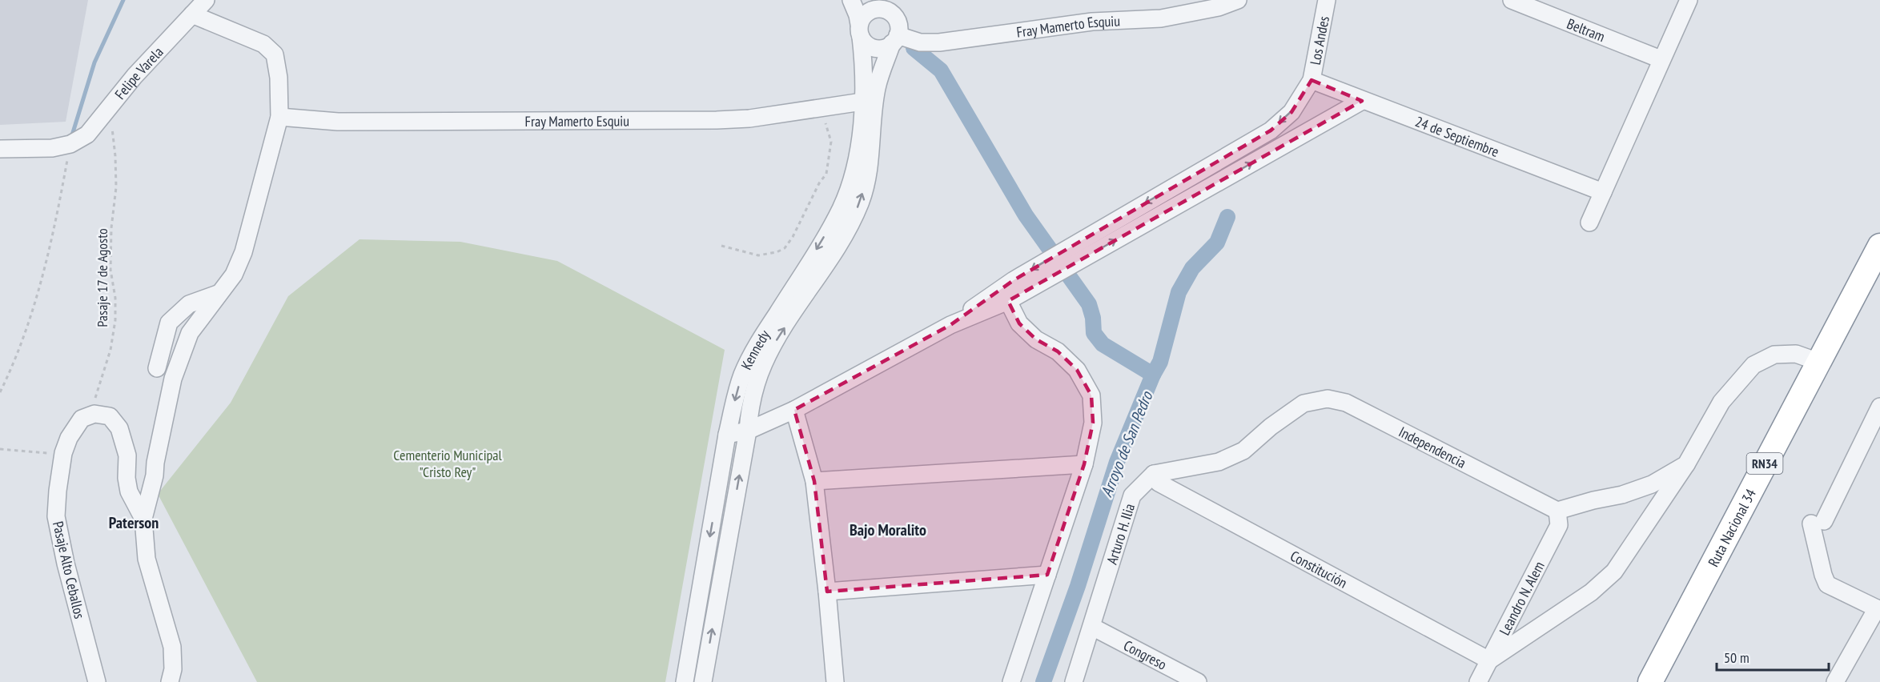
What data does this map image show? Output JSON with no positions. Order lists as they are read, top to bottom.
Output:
{
  "streets": {
    "highway": ["RN34", "Ruta Nacional 34"],
    "street": [
      "Fray Mamerto Esquiu",
      "Beltram",
      "Los Andes",
      "Felipe Varela",
      "24 de Septiembre",
      "Kennedy",
      "Independencia",
      "Arturo H. Ilia",
      "Constitución",
      "Pasaje Alto Ceballos",
      "Leandro N. Alem",
      "Congreso"
    ],
    "path": ["Pasaje 17 de Agosto"]
  },
  "crossings": [
    ["Fray Mamerto Esquiu", "Kennedy"],
    ["Los Andes", "24 de Septiembre"],
    ["Felipe Varela", "Pasaje 17 de Agosto"],
    ["Pasaje 17 de Agosto", "Pasaje Alto Ceballos"],
    ["Independencia", "Arturo H. Ilia"],
    ["Independencia", "Constitución"],
    ["Independencia", "Leandro N. Alem"],
    ["Arturo H. Ilia", "Constitución"],
    ["Arturo H. Ilia", "Congreso"],
    ["Constitución", "Leandro N. Alem"]
  ],
  "districts": ["Paterson", "Bajo Moralito"],
  "water": ["Arroyo de San Pedro"],
  "parks": ["Cementerio Municipal \"Cristo Rey\""],
  "scale_bar": "50 m"
}
